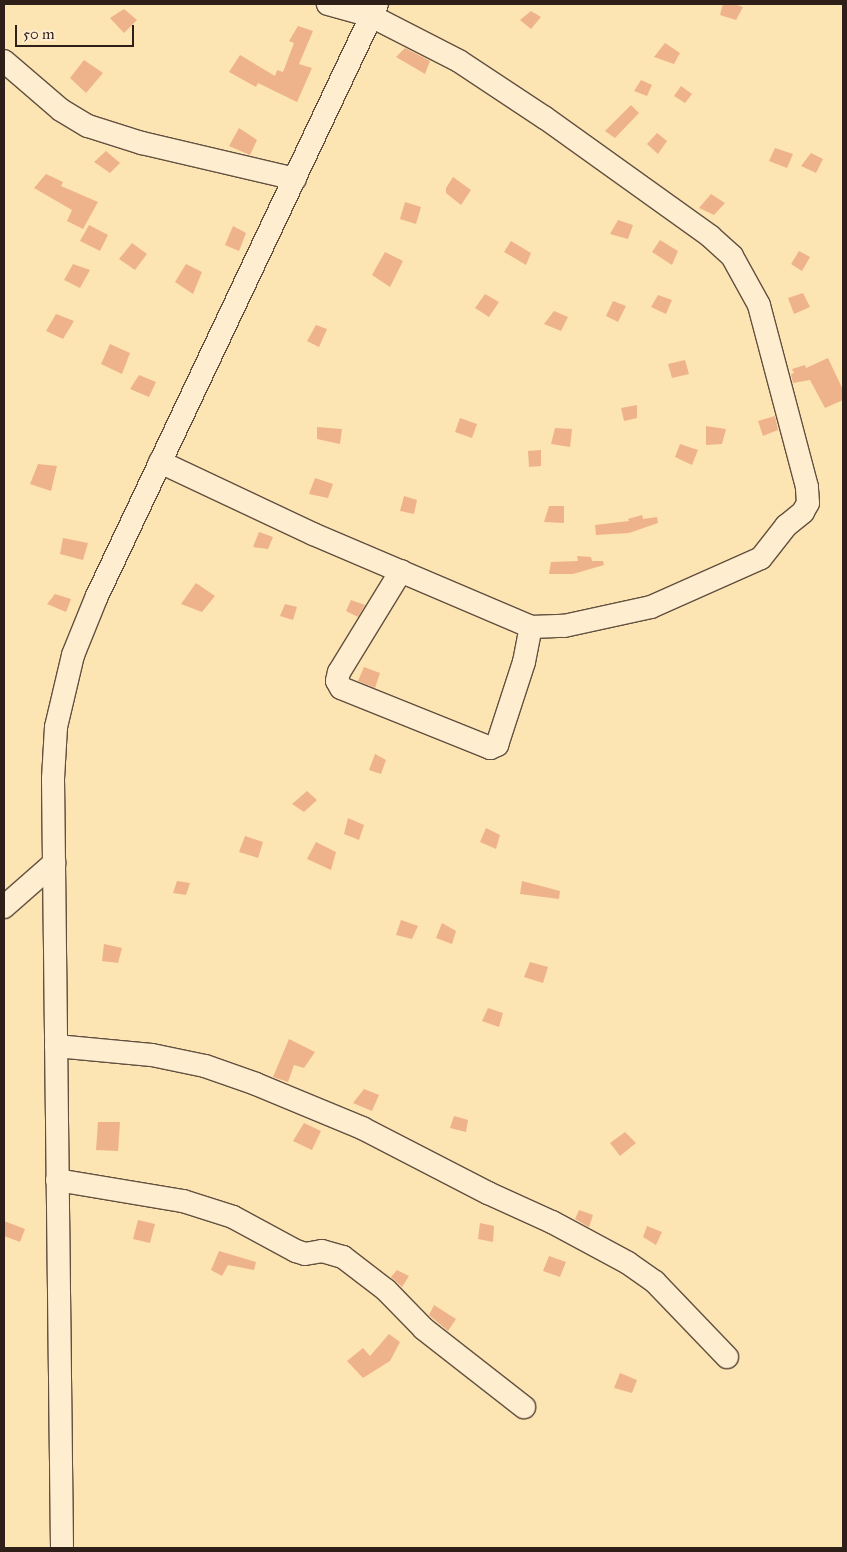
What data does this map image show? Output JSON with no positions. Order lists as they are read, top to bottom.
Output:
{
  "scale_bar": "50 m"
}
